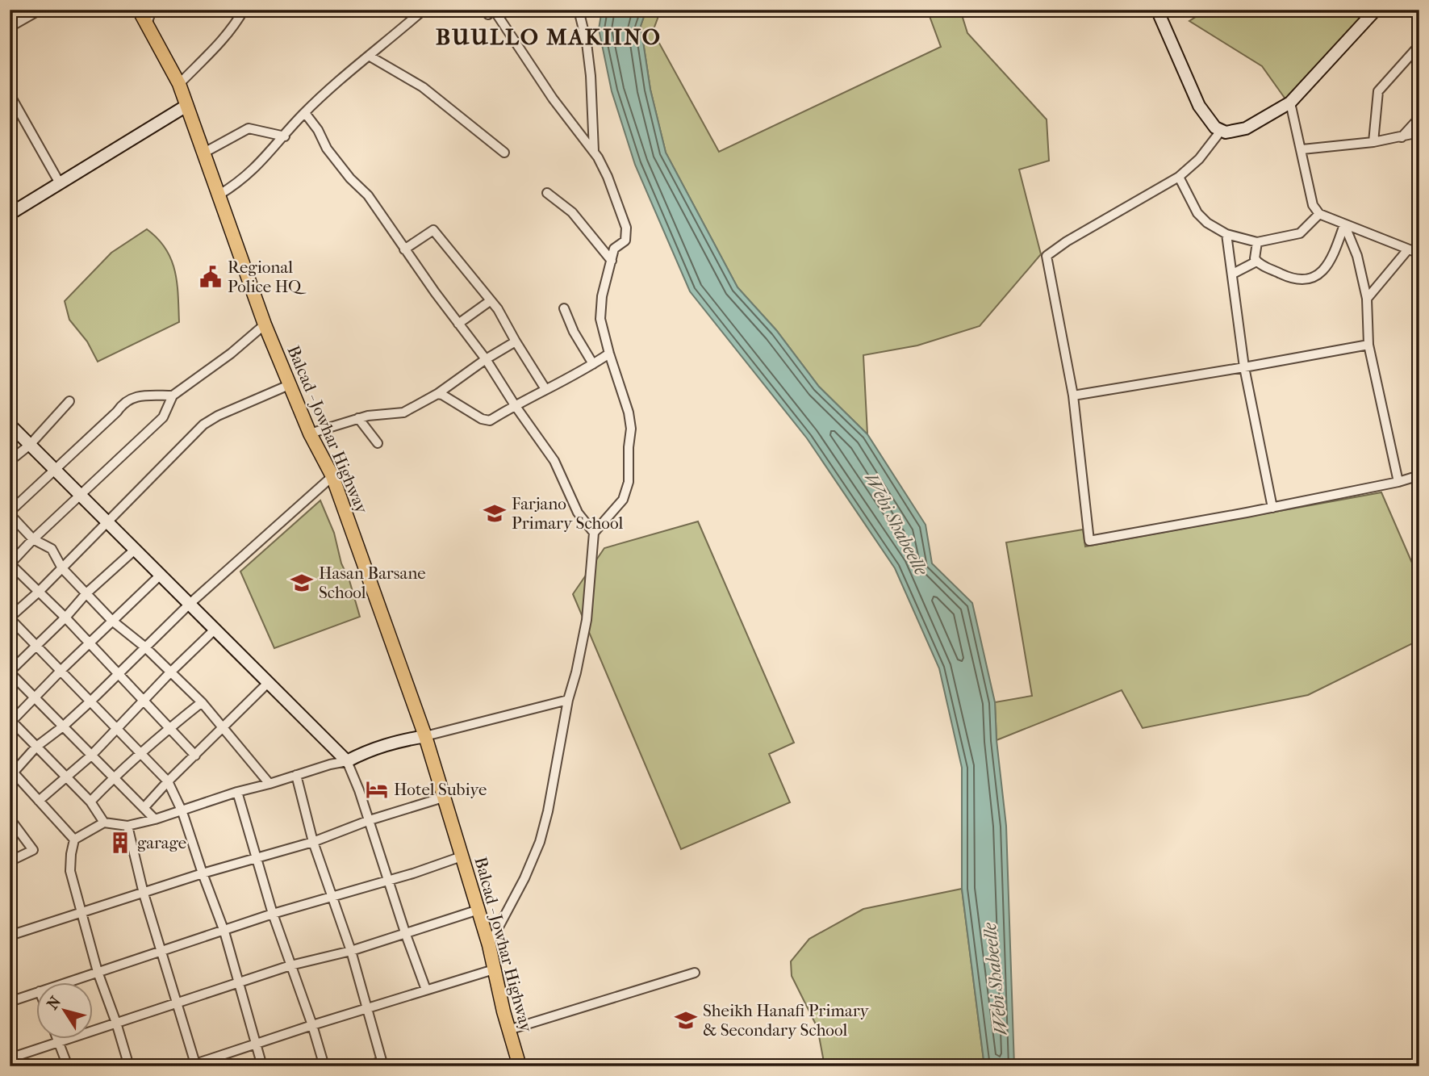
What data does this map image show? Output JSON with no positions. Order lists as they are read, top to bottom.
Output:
{
  "streets": {
    "main road": ["Balcad - Jowhar Highway"]
  },
  "districts": ["BUULLO MAKIINO"],
  "water": ["Webi Shabeelle"],
  "places": {
    "public building": ["Regional Police HQ"],
    "school or university": ["Farjano Primary School", "Hasan Barsane School", "Sheikh Hanafi Primary & Secondary School"],
    "hotel": ["Hotel Subiye"],
    "building": ["garage"]
  },
  "north": "top left"
}
